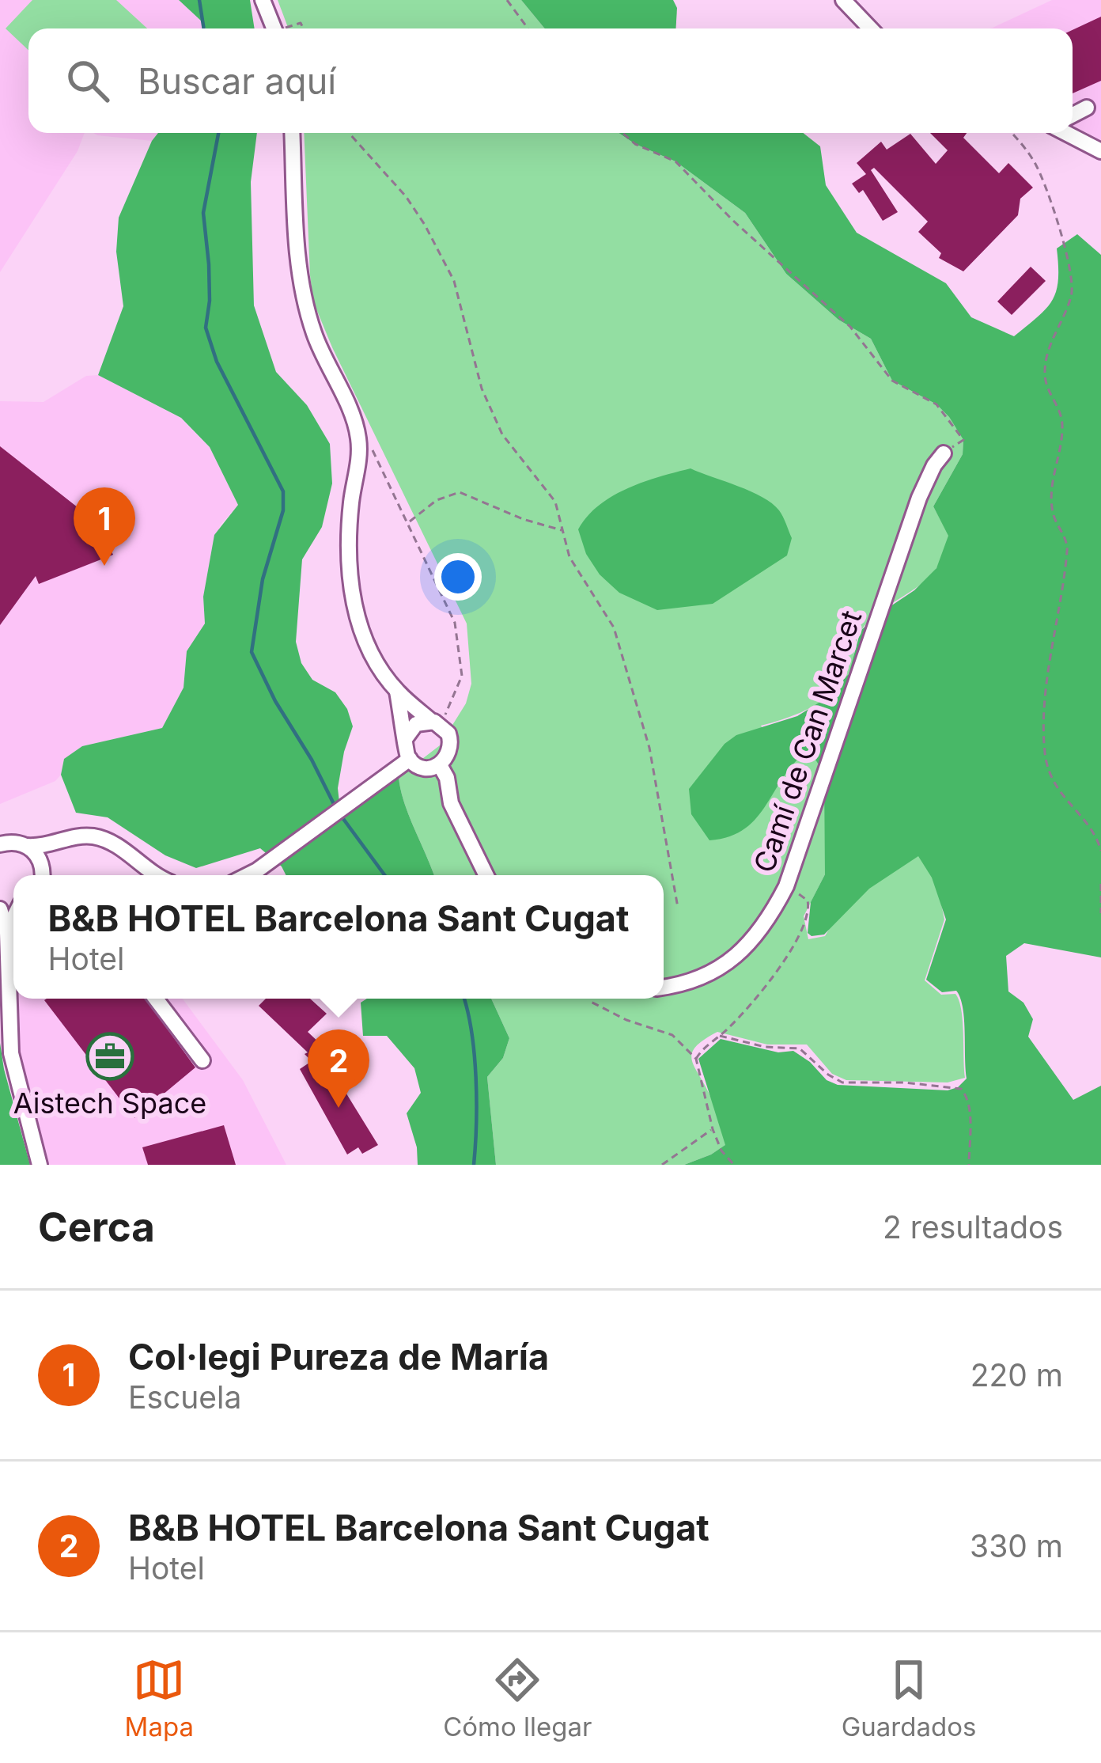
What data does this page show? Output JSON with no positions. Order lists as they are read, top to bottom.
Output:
{
  "streets": {
    "street": ["Camí de Can Marcet"]
  },
  "places": {
    "office": ["Aistech Space"]
  },
  "page": {
    "search": "Buscar aquí",
    "pins": ["1", "2"],
    "popup": ["B&B HOTEL Barcelona Sant Cugat", "Hotel"],
    "heading": ["Cerca", "2 resultados"],
    "list": [
      {
        "mark": "1",
        "name": "Col·legi Pureza de María",
        "note": "Escuela",
        "value": "220 m"
      },
      {
        "mark": "2",
        "name": "B&B HOTEL Barcelona Sant Cugat",
        "note": "Hotel",
        "value": "330 m"
      }
    ],
    "nav": ["Mapa", "Cómo llegar", "Guardados"]
  }
}
